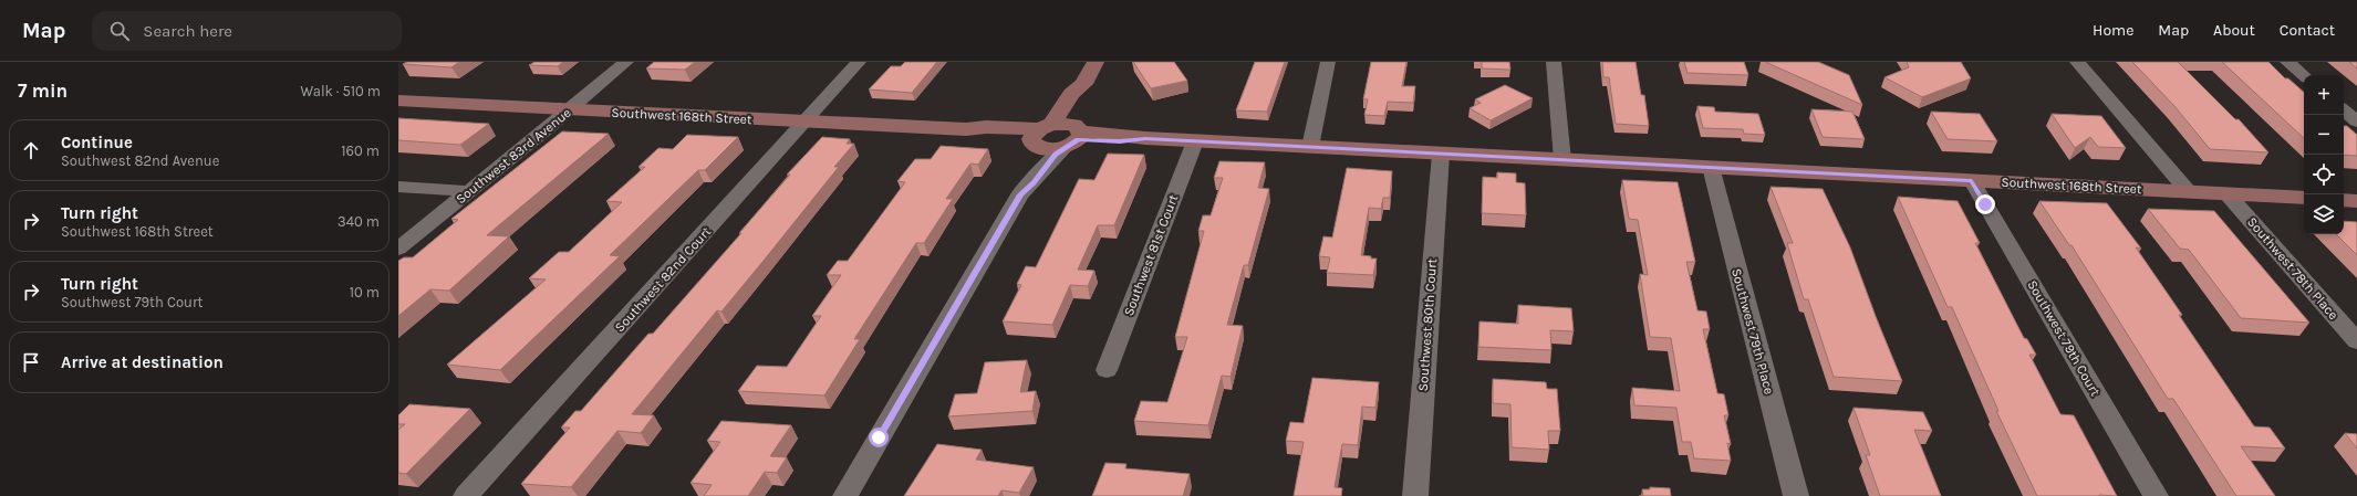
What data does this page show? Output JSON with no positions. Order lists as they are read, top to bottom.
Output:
{
  "streets": {
    "street": [
      "Southwest 168th Street",
      "Southwest 83rd Avenue",
      "Southwest 81st Court",
      "Southwest 78th Place",
      "Southwest 82nd Court",
      "Southwest 80th Court",
      "Southwest 79th Place",
      "Southwest 79th Court"
    ]
  },
  "crossings": [
    ["Southwest 168th Street", "Southwest 83rd Avenue"],
    ["Southwest 168th Street", "Southwest 81st Court"],
    ["Southwest 168th Street", "Southwest 78th Place"],
    ["Southwest 168th Street", "Southwest 82nd Court"],
    ["Southwest 168th Street", "Southwest 80th Court"],
    ["Southwest 168th Street", "Southwest 79th Place"],
    ["Southwest 168th Street", "Southwest 79th Court"]
  ],
  "page": {
    "header": "Map",
    "search": "Search here",
    "nav": [
      "Home",
      "Map",
      "About",
      "Contact"
    ],
    "heading": ["7 min", "Walk · 510 m"],
    "map_buttons": ["+", "−"],
    "list": [
      ["Continue", "Southwest 82nd Avenue", "160 m"],
      ["Turn right", "Southwest 168th Street", "340 m"],
      ["Turn right", "Southwest 79th Court", "10 m"],
      "Arrive at destination"
    ]
  }
}
